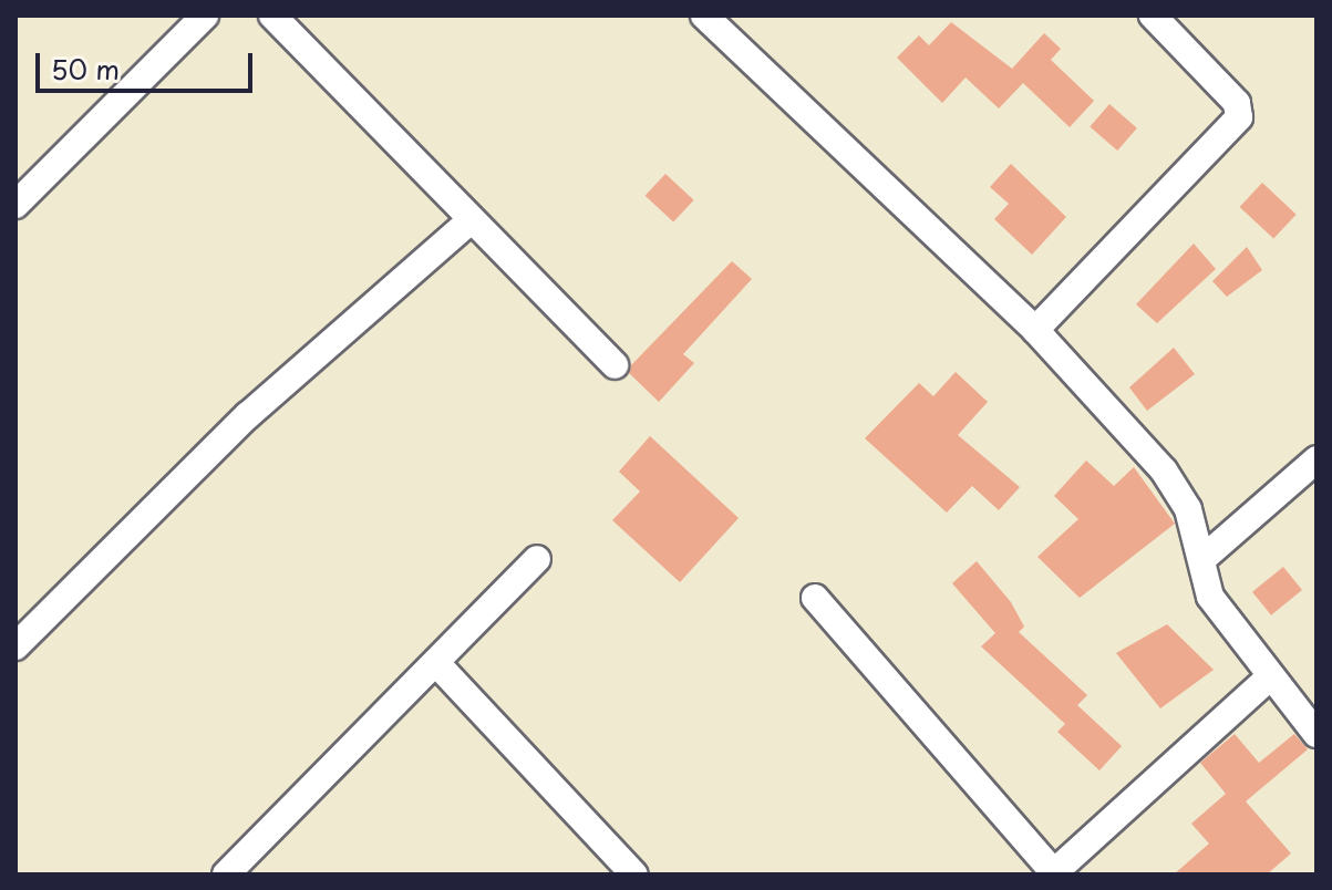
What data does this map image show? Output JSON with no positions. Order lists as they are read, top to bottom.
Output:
{
  "scale_bar": "50 m"
}
